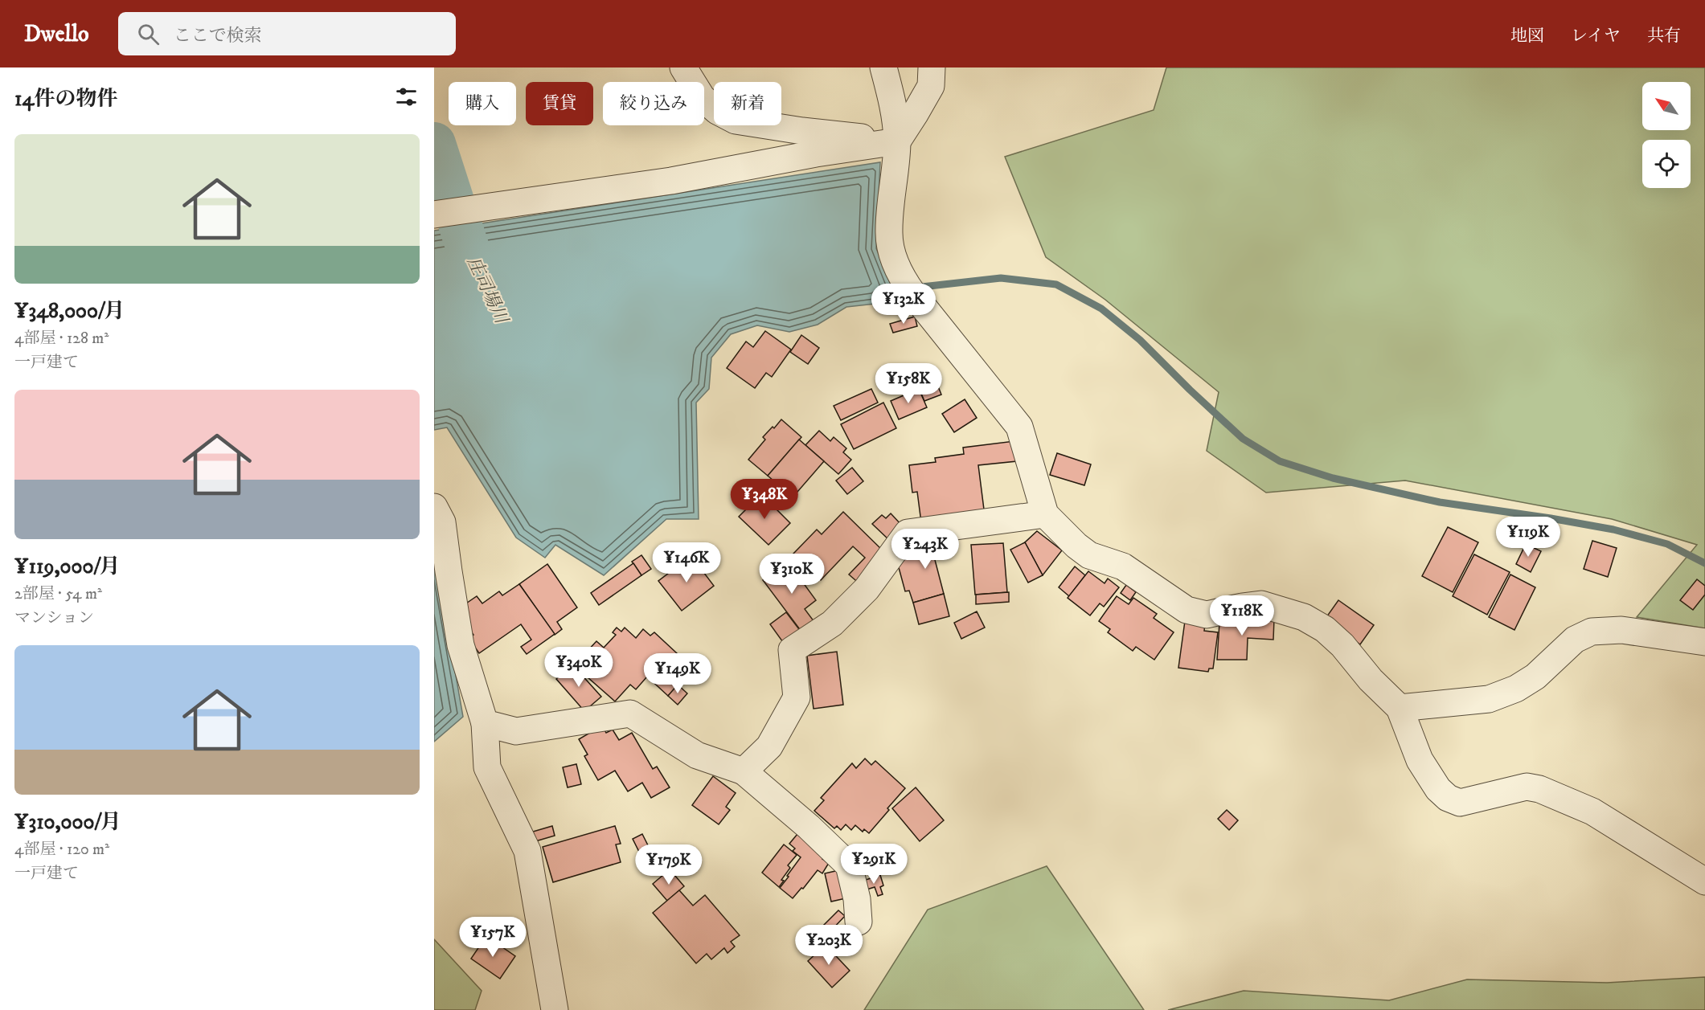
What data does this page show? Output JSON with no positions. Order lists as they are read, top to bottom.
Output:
{
  "water": ["庄司場川"],
  "north": "top left",
  "page": {
    "header": "Dwello",
    "search": "ここで検索",
    "nav": ["地図", "レイヤ", "共有"],
    "heading": "14件の物件",
    "chip": [
      "購入",
      "賃貸",
      "絞り込み",
      "新着"
    ],
    "list": [
      {
        "name": "¥348,000/月",
        "note": "4部屋 · 128 m² · 一戸建て"
      },
      {
        "name": "¥119,000/月",
        "note": "2部屋 · 54 m² · マンション"
      },
      {
        "name": "¥310,000/月",
        "note": "4部屋 · 120 m² · 一戸建て"
      }
    ],
    "price": [
      "¥132K",
      "¥158K",
      "¥348K",
      "¥119K",
      "¥243K",
      "¥146K",
      "¥310K",
      "¥118K",
      "¥340K",
      "¥149K",
      "¥291K",
      "¥179K",
      "¥157K",
      "¥203K"
    ]
  }
}
